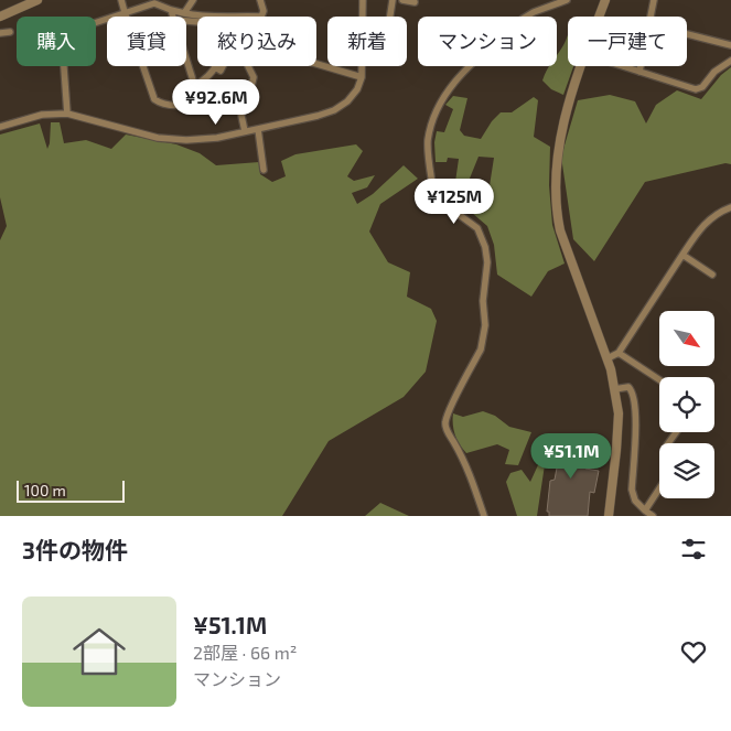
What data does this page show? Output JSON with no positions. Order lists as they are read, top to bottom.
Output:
{
  "scale_bar": "100 m",
  "north": "bottom right",
  "page": {
    "chip": [
      "購入",
      "賃貸",
      "絞り込み",
      "新着",
      "マンション",
      "一戸建て"
    ],
    "price": ["¥92.6M", "¥125M", "¥51.1M"],
    "scale": "100 m",
    "heading": "3件の物件",
    "list": [
      {
        "name": "¥51.1M",
        "note": "2部屋 · 66 m² · マンション"
      }
    ]
  }
}
